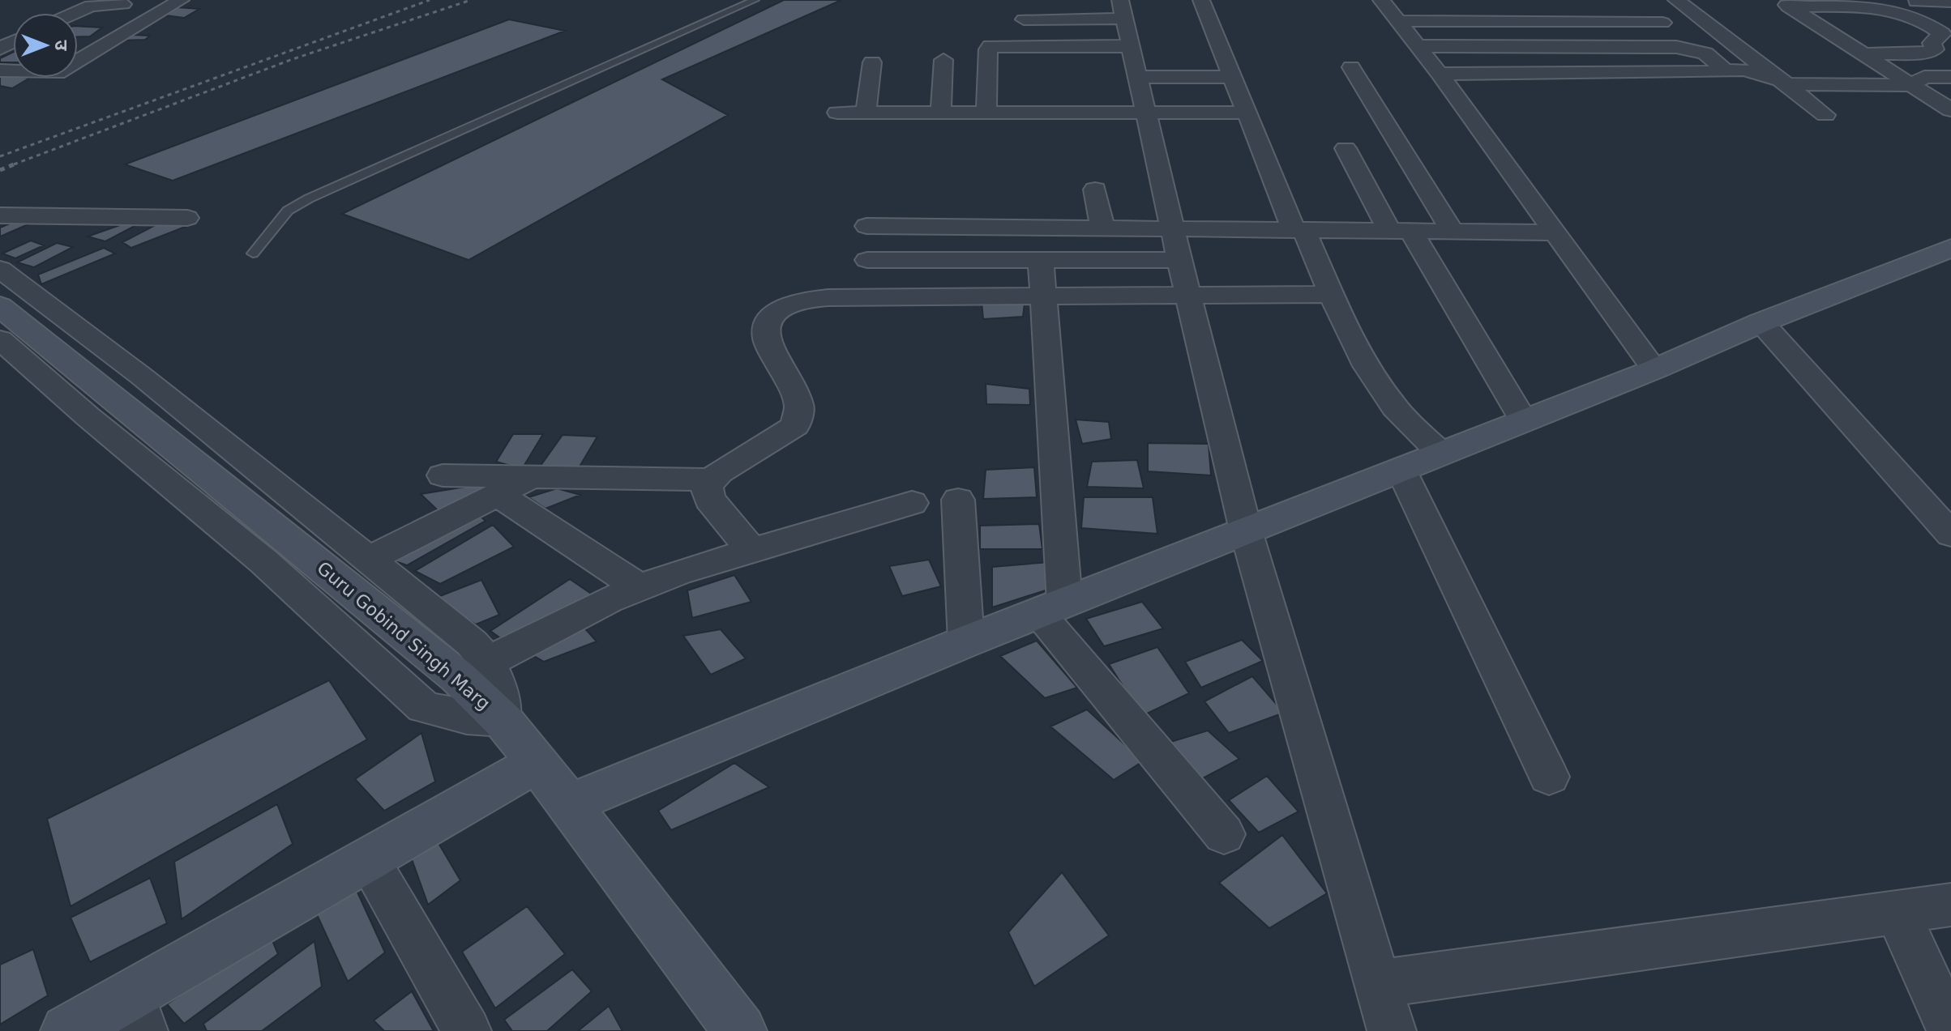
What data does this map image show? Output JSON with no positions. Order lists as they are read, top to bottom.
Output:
{
  "streets": {
    "street": ["Guru Gobind Singh Marg"]
  },
  "north": "right"
}
